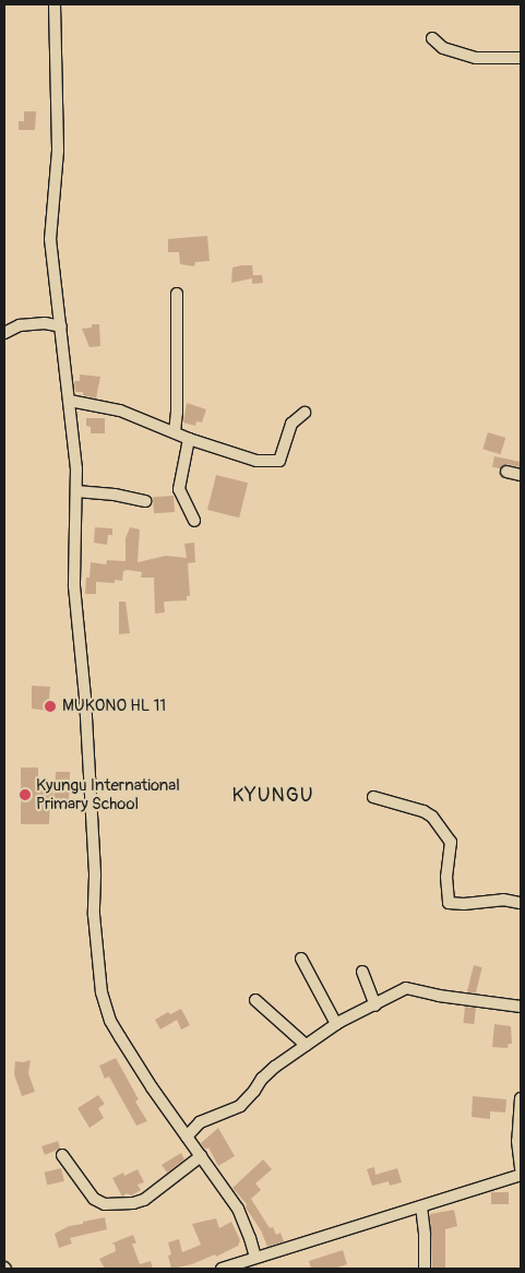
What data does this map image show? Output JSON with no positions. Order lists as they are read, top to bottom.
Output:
{
  "districts": ["KYUNGU"],
  "places": ["MUKONO HL 11", "Kyungu International Primary School"]
}
